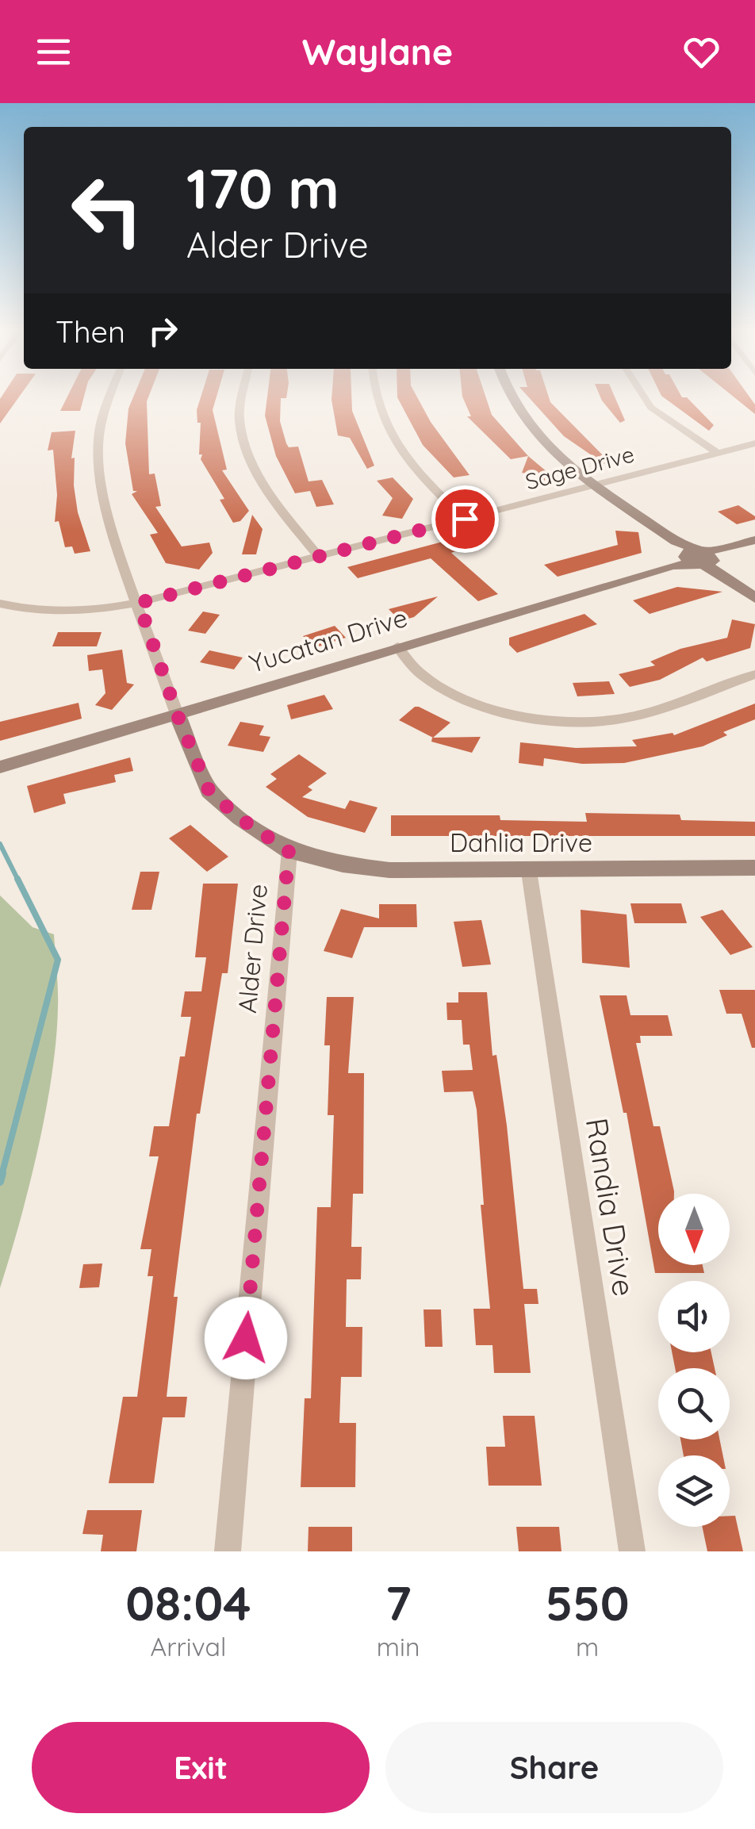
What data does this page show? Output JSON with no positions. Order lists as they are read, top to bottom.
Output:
{
  "streets": {
    "street": [
      "Sage Drive",
      "Yucatan Drive",
      "Dahlia Drive",
      "Alder Drive",
      "Randia Drive"
    ]
  },
  "crossings": [
    ["Sage Drive", "Alder Drive"],
    ["Yucatan Drive", "Alder Drive"],
    ["Dahlia Drive", "Alder Drive"],
    ["Dahlia Drive", "Randia Drive"]
  ],
  "north": "bottom",
  "page": {
    "header": "Waylane",
    "turn": ["170 m", "Alder Drive"],
    "then": "Then",
    "eta": [
      "08:04",
      "Arrival",
      "7",
      "min",
      "550",
      "m"
    ],
    "buttons": ["Exit", "Share"]
  }
}
